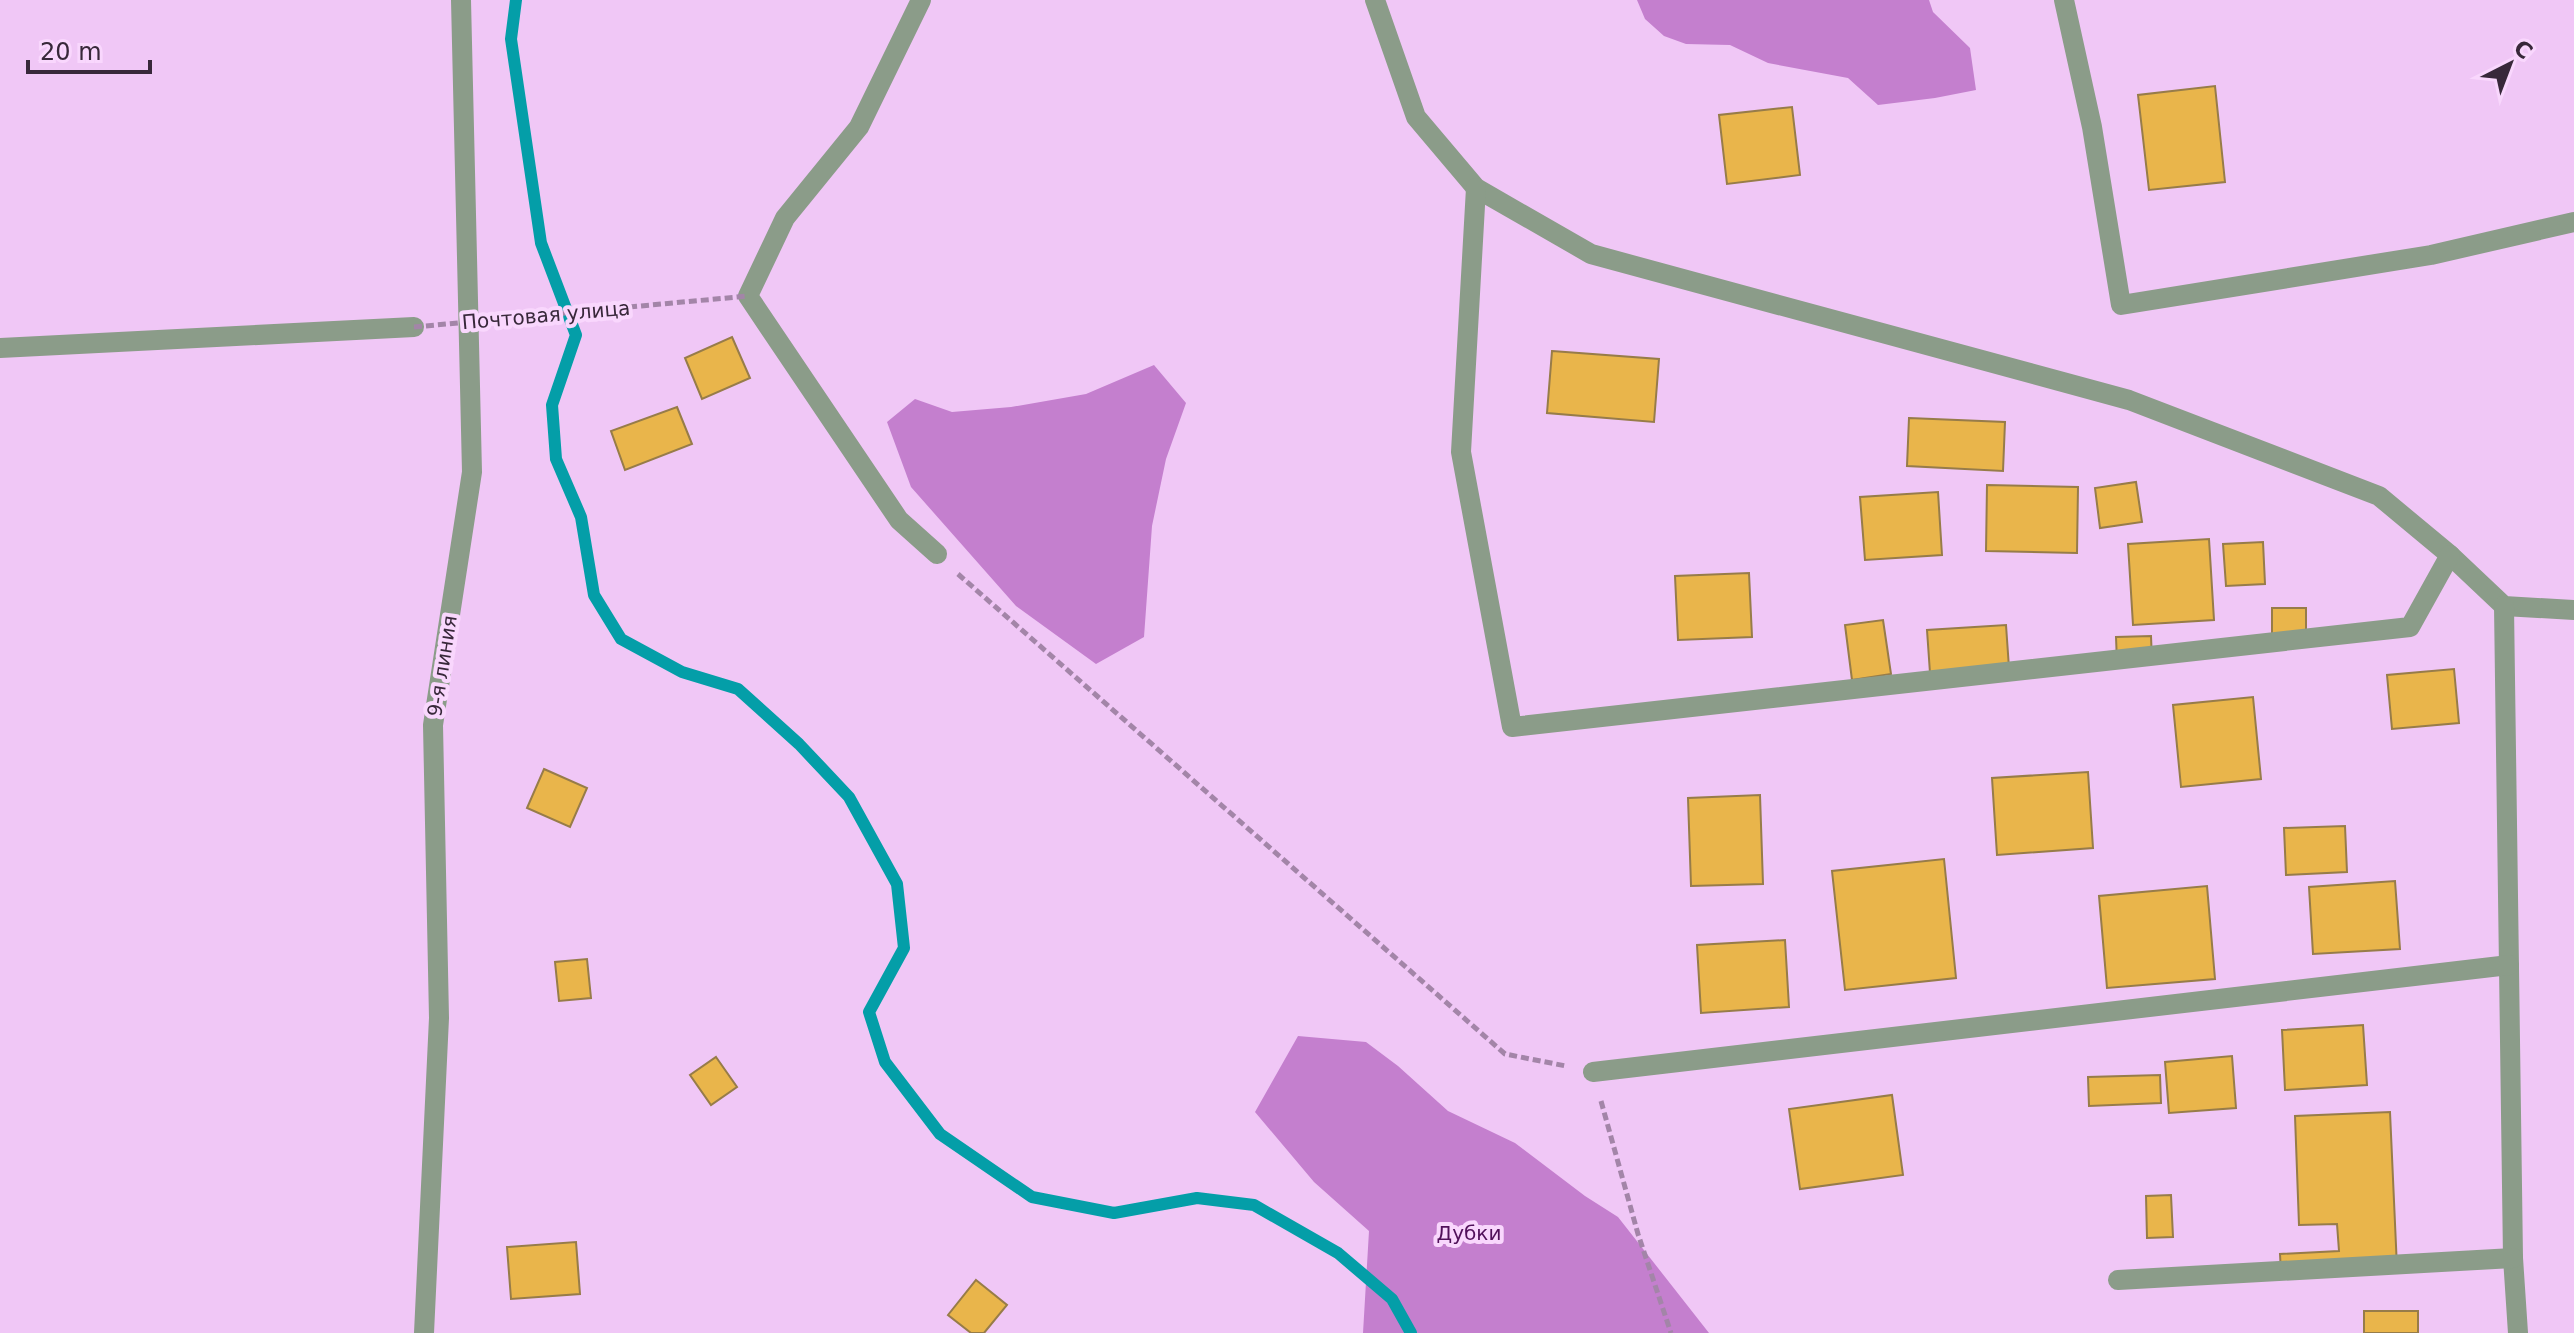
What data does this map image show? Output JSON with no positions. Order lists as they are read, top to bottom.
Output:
{
  "streets": {
    "street": ["9-я линия"],
    "path": ["Почтовая улица"]
  },
  "parks": ["Дубки"],
  "scale_bar": "20 m",
  "north": "top right"
}
